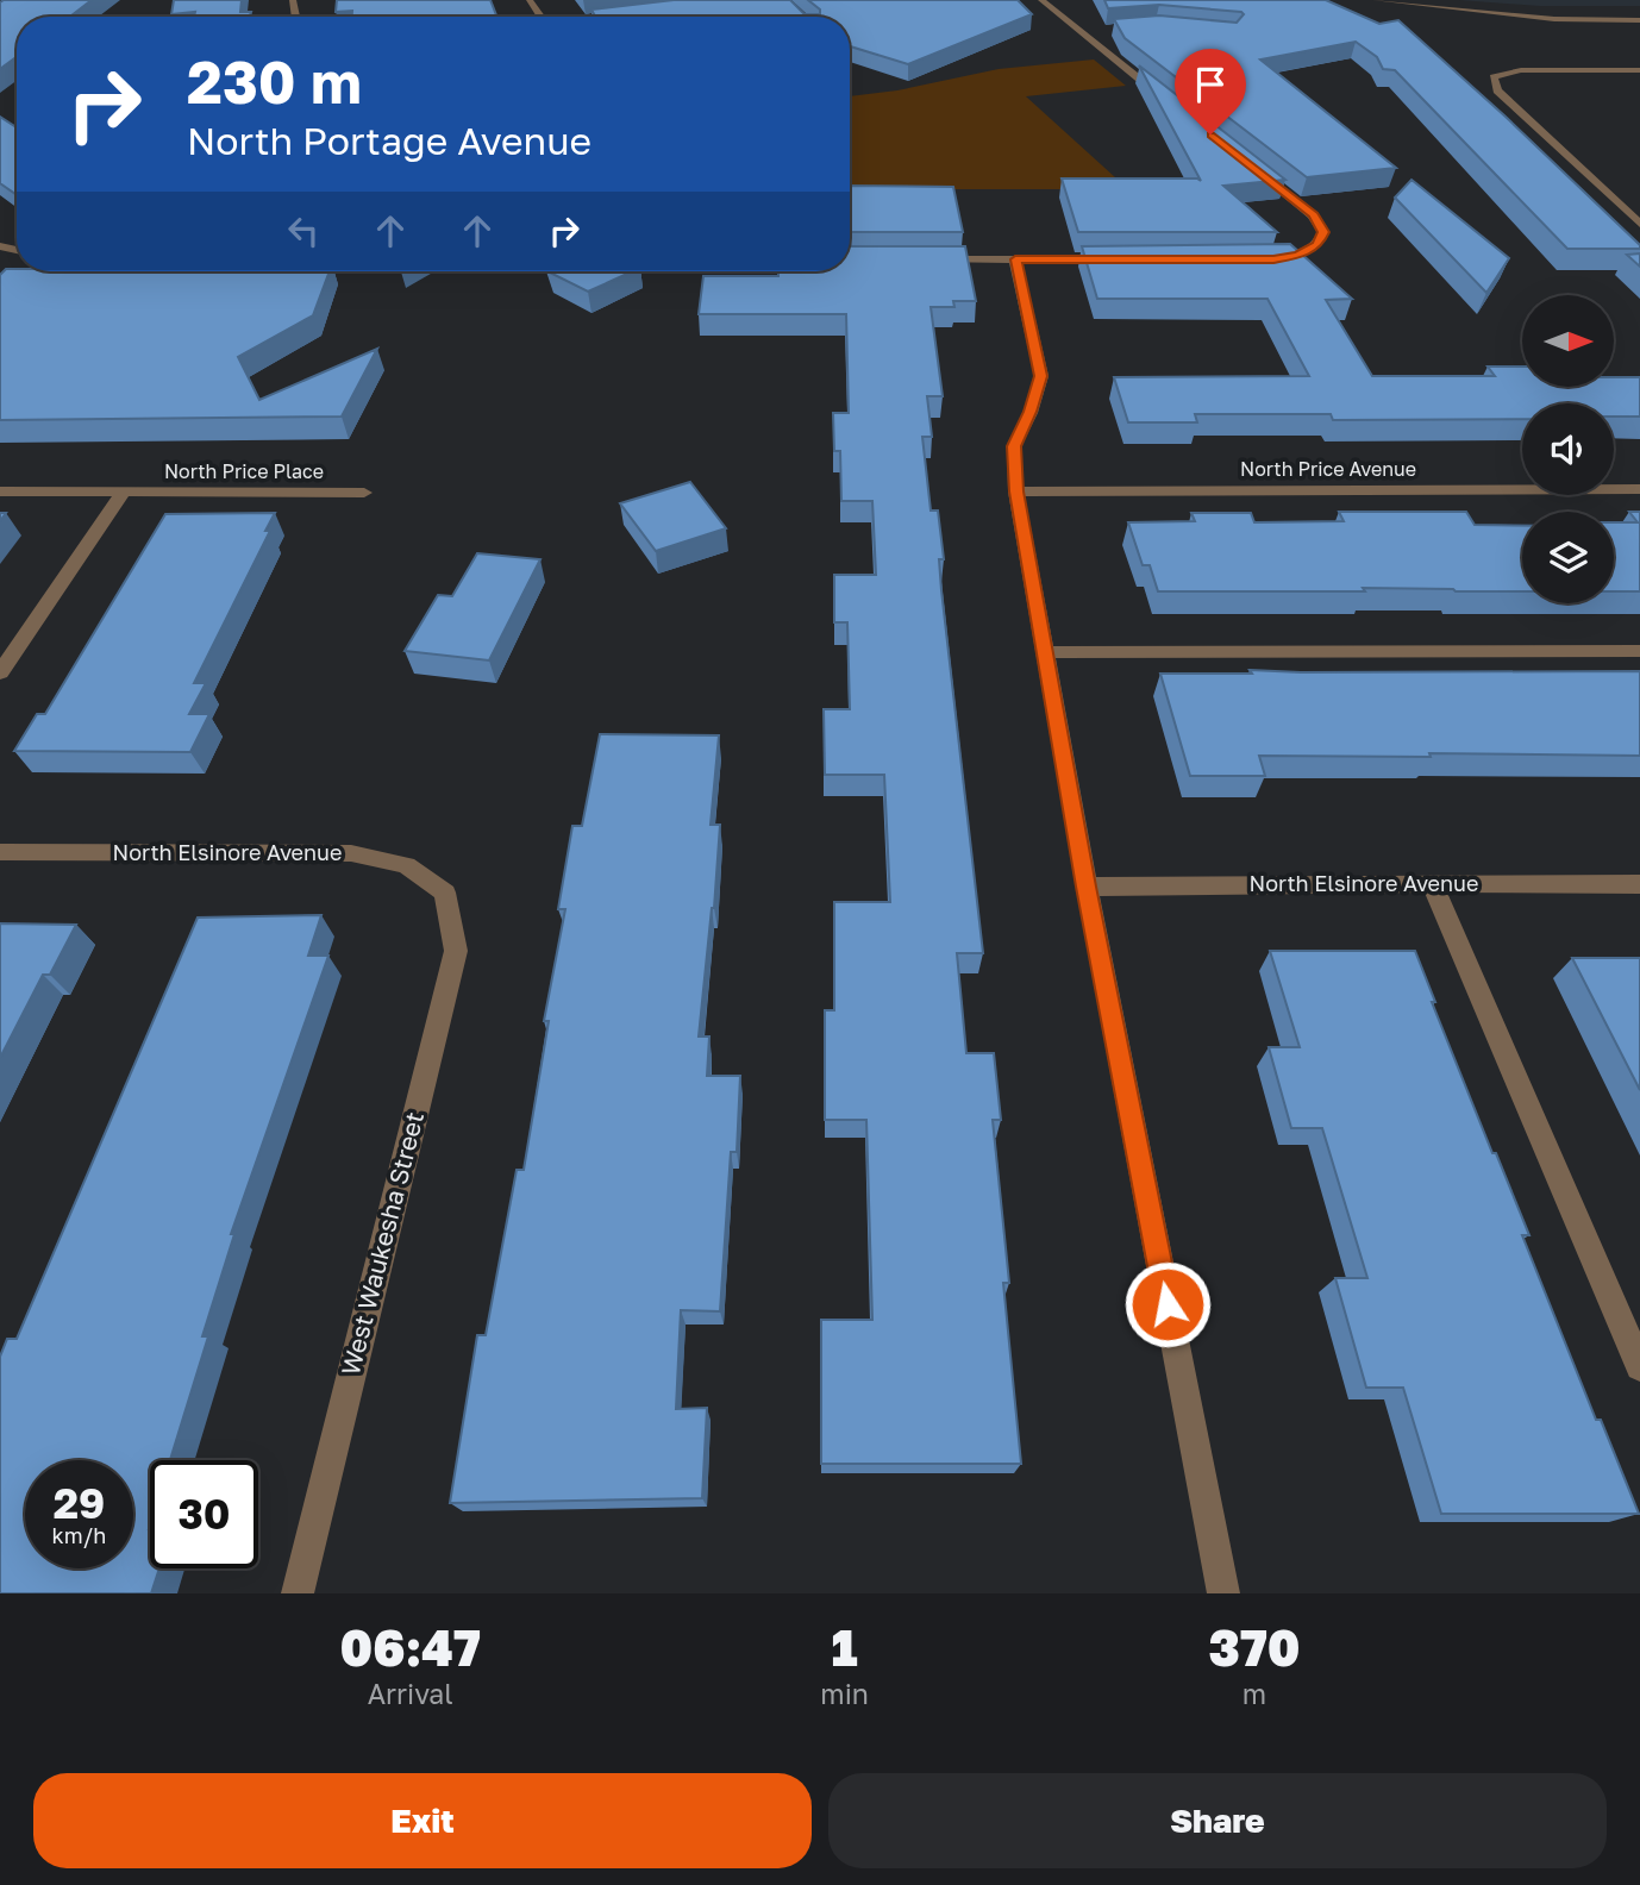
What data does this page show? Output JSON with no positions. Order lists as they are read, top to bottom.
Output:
{
  "streets": {
    "street": [
      "North Price Avenue",
      "North Price Place",
      "North Elsinore Avenue",
      "West Waukesha Street"
    ]
  },
  "crossings": [
    ["North Elsinore Avenue", "West Waukesha Street"]
  ],
  "north": "right",
  "page": {
    "turn": ["230 m", "North Portage Avenue"],
    "speed": "29 km/h",
    "limit": "30",
    "eta": [
      "06:47",
      "Arrival",
      "1",
      "min",
      "370",
      "m"
    ],
    "buttons": ["Exit", "Share"]
  }
}
